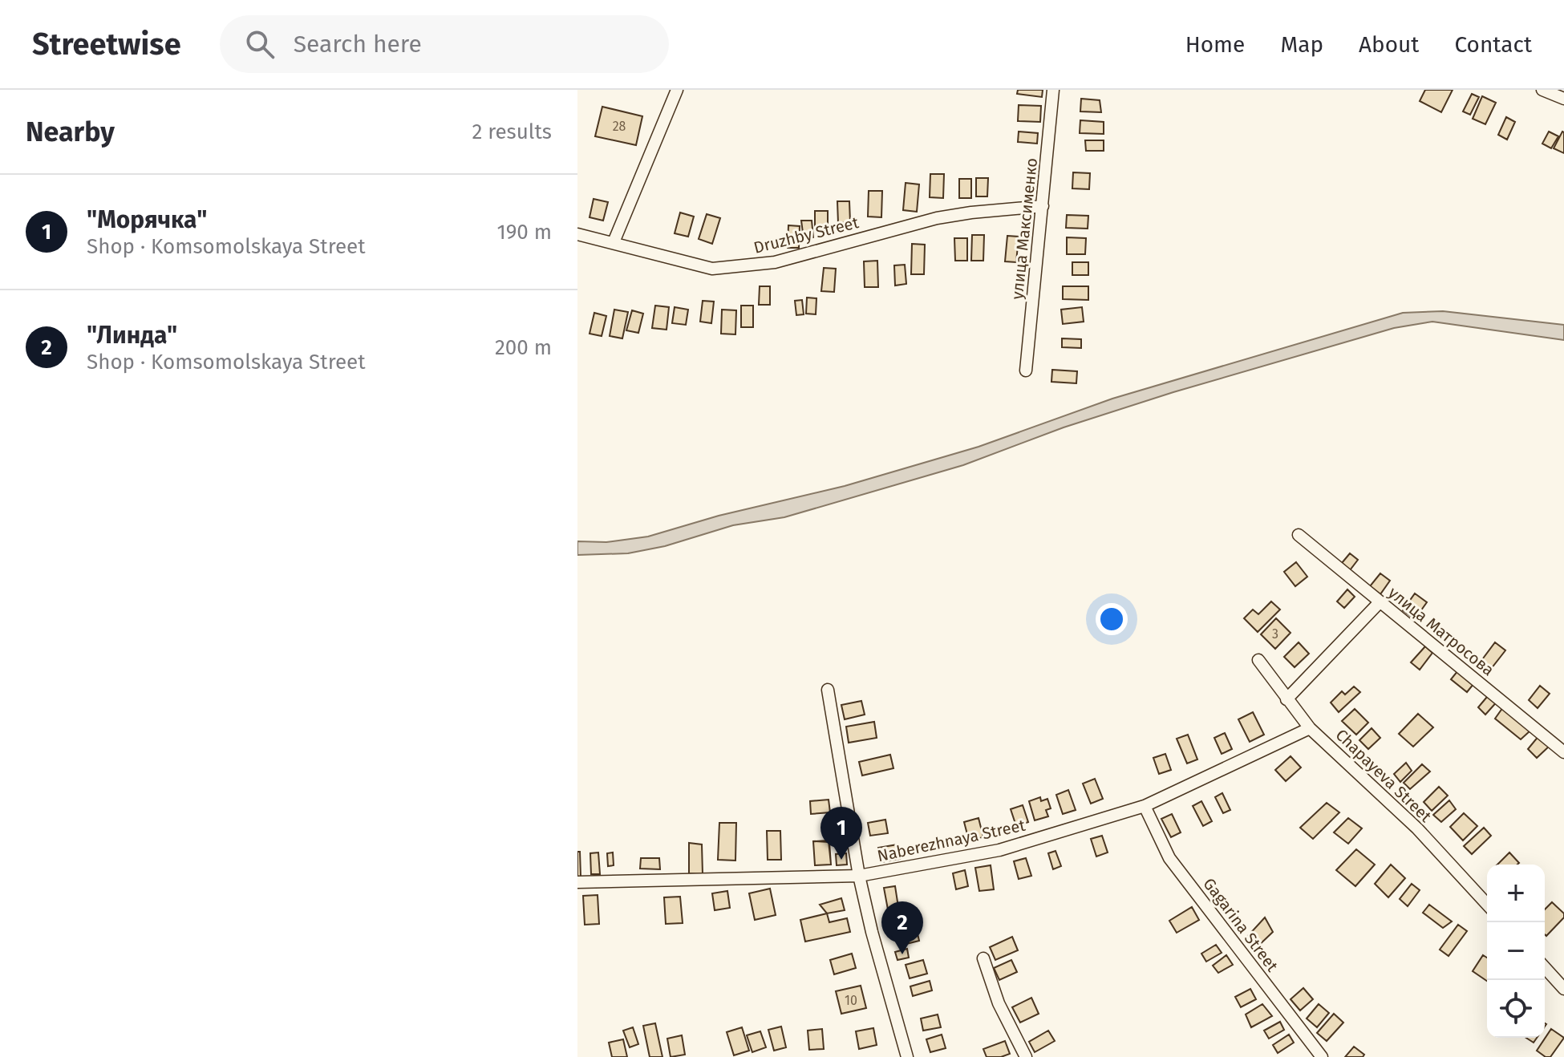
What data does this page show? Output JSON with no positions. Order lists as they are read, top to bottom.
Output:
{
  "streets": {
    "street": [
      "улица Максименко",
      "Druzhby Street",
      "улица Матросова",
      "Chapayeva Street",
      "Naberezhnaya Street",
      "Gagarina Street"
    ]
  },
  "crossings": [
    ["улица Максименко", "Druzhby Street"],
    ["Chapayeva Street", "Naberezhnaya Street"],
    ["Naberezhnaya Street", "Gagarina Street"]
  ],
  "house_numbers": ["28", "3", "10"],
  "page": {
    "header": "Streetwise",
    "search": "Search here",
    "nav": [
      "Home",
      "Map",
      "About",
      "Contact"
    ],
    "heading": ["Nearby", "2 results"],
    "list": [
      {
        "mark": "1",
        "name": "\"Морячка\"",
        "note": "Shop · Komsomolskaya Street",
        "value": "190 m"
      },
      {
        "mark": "2",
        "name": "\"Линда\"",
        "note": "Shop · Komsomolskaya Street",
        "value": "200 m"
      }
    ],
    "pins": ["1", "2"],
    "map_buttons": ["+", "−"]
  }
}
